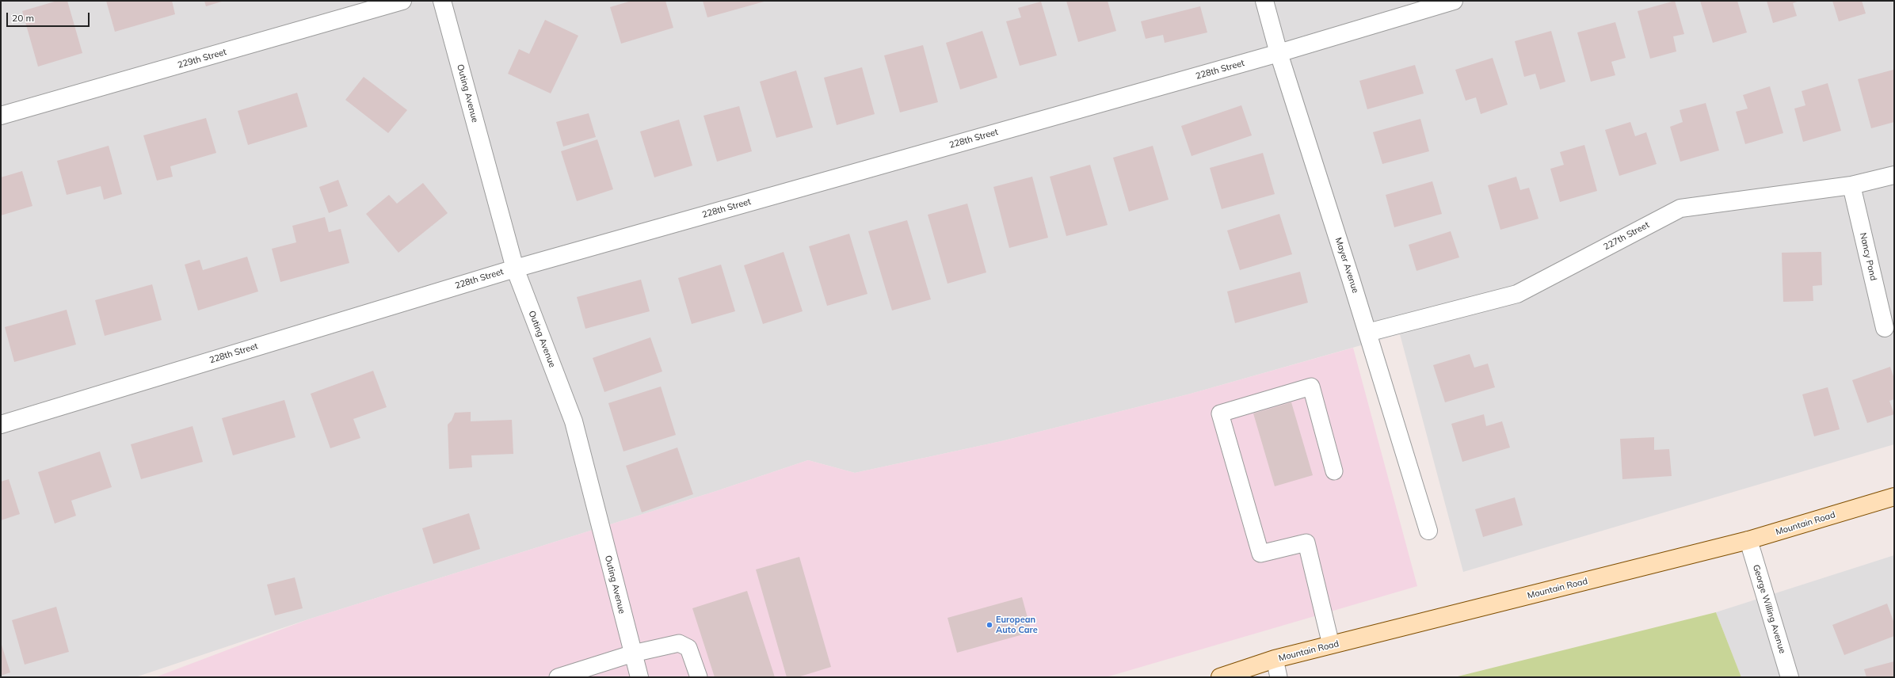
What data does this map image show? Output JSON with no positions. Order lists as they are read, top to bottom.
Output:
{
  "streets": {
    "main road": ["Mountain Road"],
    "street": [
      "229th Street",
      "228th Street",
      "Outing Avenue",
      "227th Street",
      "Nancy Pond",
      "Mayer Avenue",
      "George Willing Avenue"
    ]
  },
  "crossings": [
    ["228th Street", "Outing Avenue"],
    ["228th Street", "Mayer Avenue"],
    ["227th Street", "Nancy Pond"],
    ["227th Street", "Mayer Avenue"],
    ["Mountain Road", "George Willing Avenue"]
  ],
  "places": ["European Auto Care"],
  "scale_bar": "20 m"
}
